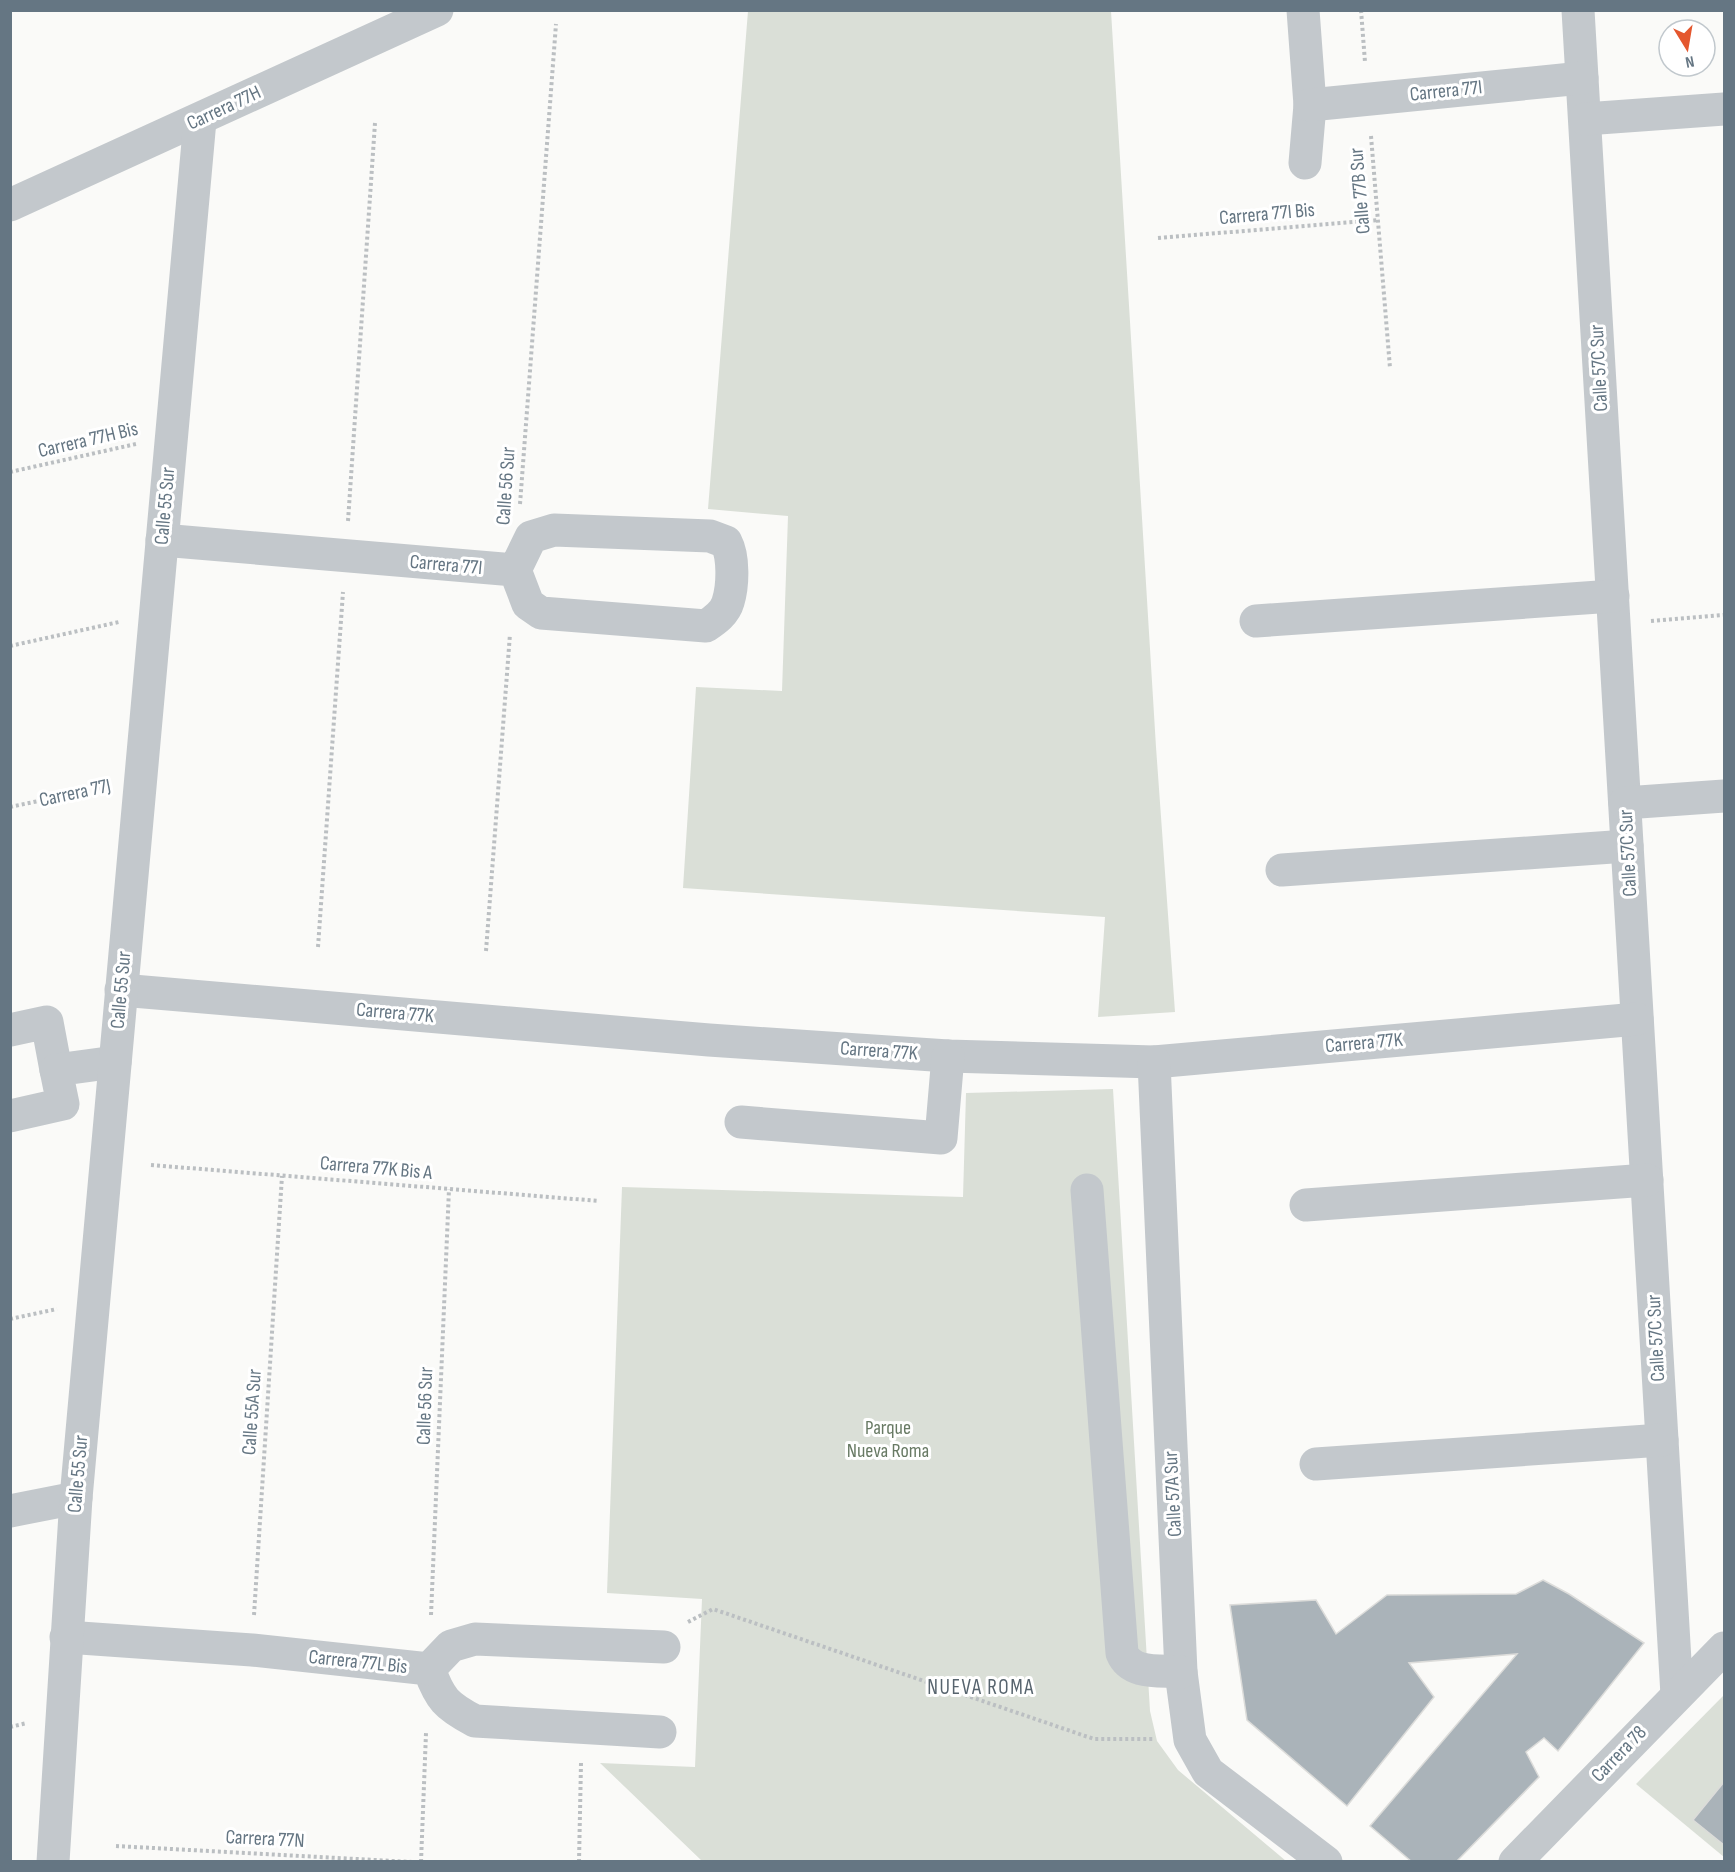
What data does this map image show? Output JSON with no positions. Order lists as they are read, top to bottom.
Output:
{
  "streets": {
    "street": [
      "Carrera 77I",
      "Carrera 77H",
      "Calle 57C Sur",
      "Calle 55 Sur",
      "Carrera 77K",
      "Calle 57A Sur",
      "Carrera 77L Bis",
      "Carrera 78"
    ],
    "path": [
      "Calle 77B Sur",
      "Carrera 77I Bis",
      "Carrera 77H Bis",
      "Calle 56 Sur",
      "Carrera 77J",
      "Carrera 77K Bis A",
      "Calle 55A Sur",
      "Carrera 77N"
    ]
  },
  "crossings": [
    ["Carrera 77I", "Calle 77B Sur"],
    ["Carrera 77I", "Calle 57C Sur"],
    ["Carrera 77I", "Calle 55 Sur"],
    ["Carrera 77H", "Calle 55 Sur"],
    ["Calle 77B Sur", "Carrera 77I Bis"],
    ["Calle 57C Sur", "Carrera 77K"],
    ["Calle 57C Sur", "Carrera 78"],
    ["Carrera 77H Bis", "Calle 55 Sur"],
    ["Calle 56 Sur", "Carrera 77K Bis A"],
    ["Calle 55 Sur", "Carrera 77J"],
    ["Calle 55 Sur", "Carrera 77K"],
    ["Calle 55 Sur", "Carrera 77L Bis"],
    ["Carrera 77K", "Calle 57A Sur"],
    ["Carrera 77K Bis A", "Calle 55A Sur"],
    ["Calle 55A Sur", "Carrera 77L Bis"]
  ],
  "districts": ["NUEVA ROMA"],
  "parks": ["Parque Nueva Roma"],
  "north": "bottom"
}
